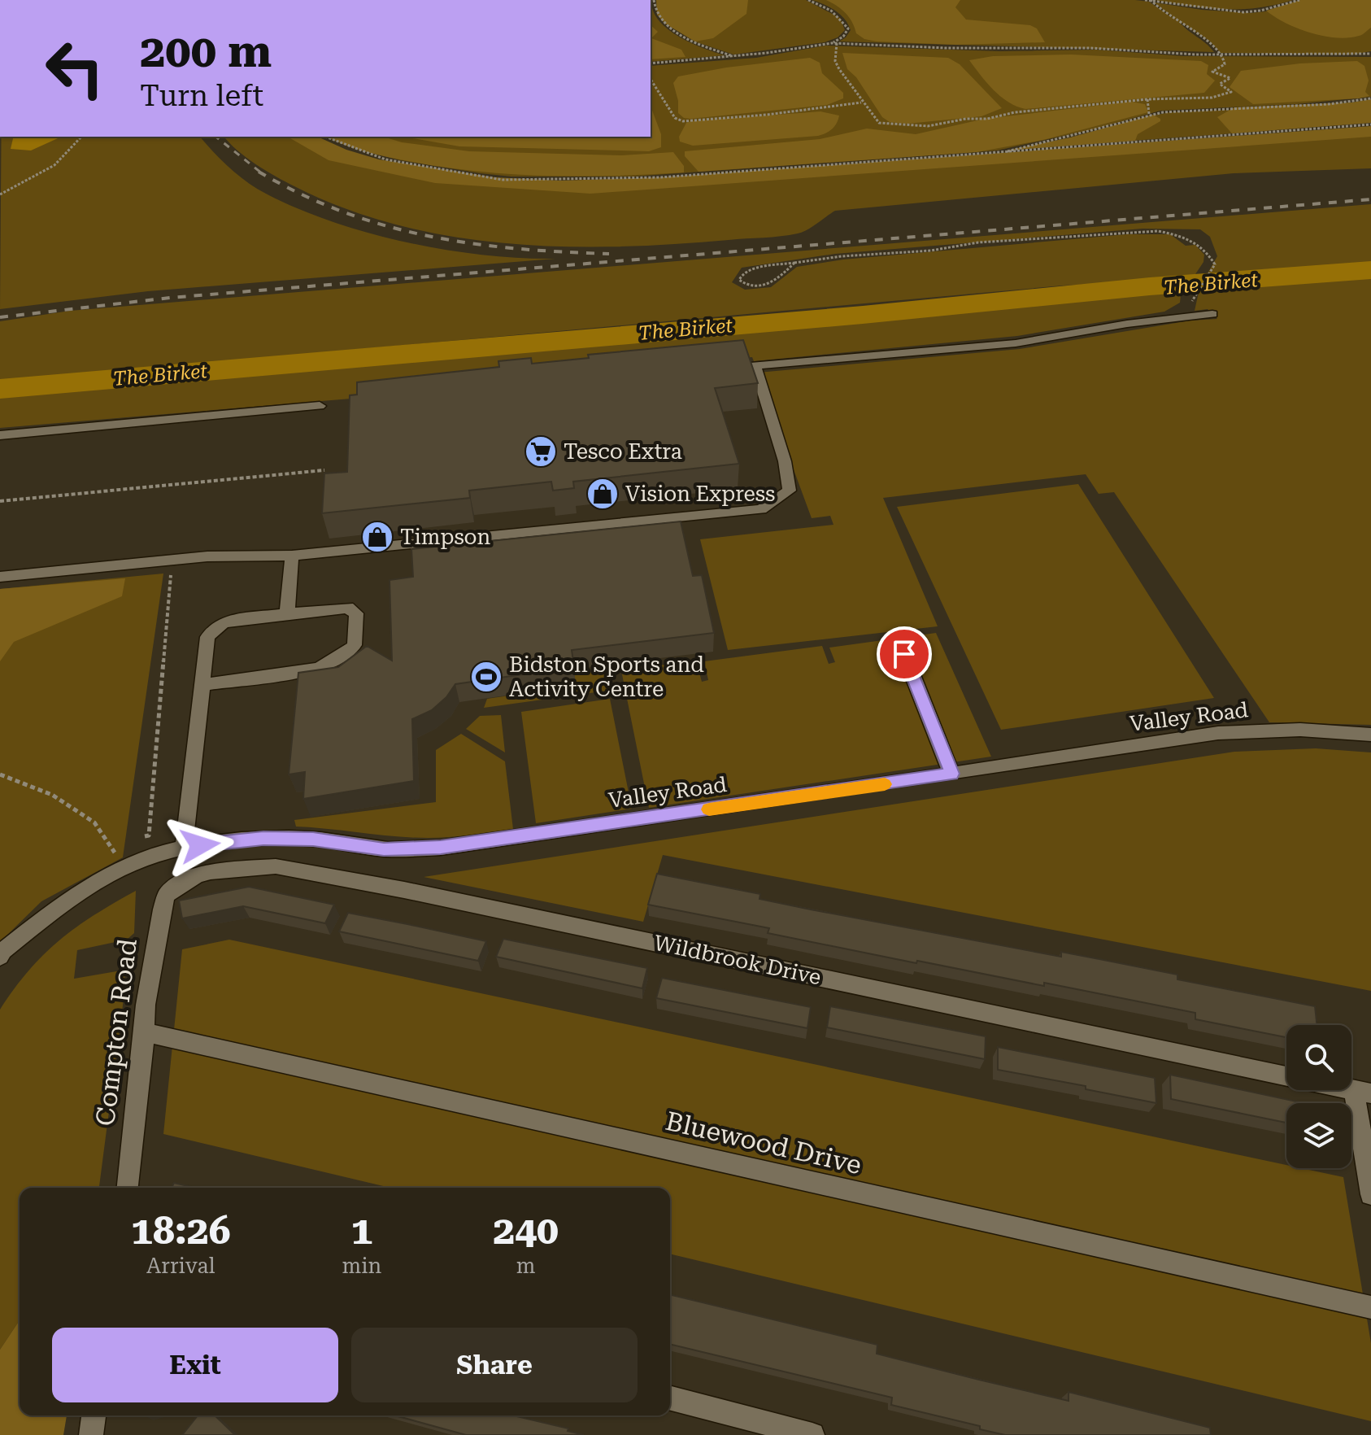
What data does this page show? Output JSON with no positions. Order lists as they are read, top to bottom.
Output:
{
  "streets": {
    "street": [
      "Valley Road",
      "Wildbrook Drive",
      "Compton Road",
      "Bluewood Drive"
    ]
  },
  "crossings": [
    ["Wildbrook Drive", "Compton Road"],
    ["Compton Road", "Bluewood Drive"]
  ],
  "water": ["The Birket"],
  "places": {
    "supermarket": ["Tesco Extra"],
    "shop": ["Vision Express", "Timpson"],
    "sports": ["Bidston Sports and Activity Centre"]
  },
  "page": {
    "turn": ["200 m", "Turn left"],
    "eta": [
      "18:26",
      "Arrival",
      "1",
      "min",
      "240",
      "m"
    ],
    "buttons": ["Exit", "Share"]
  }
}
